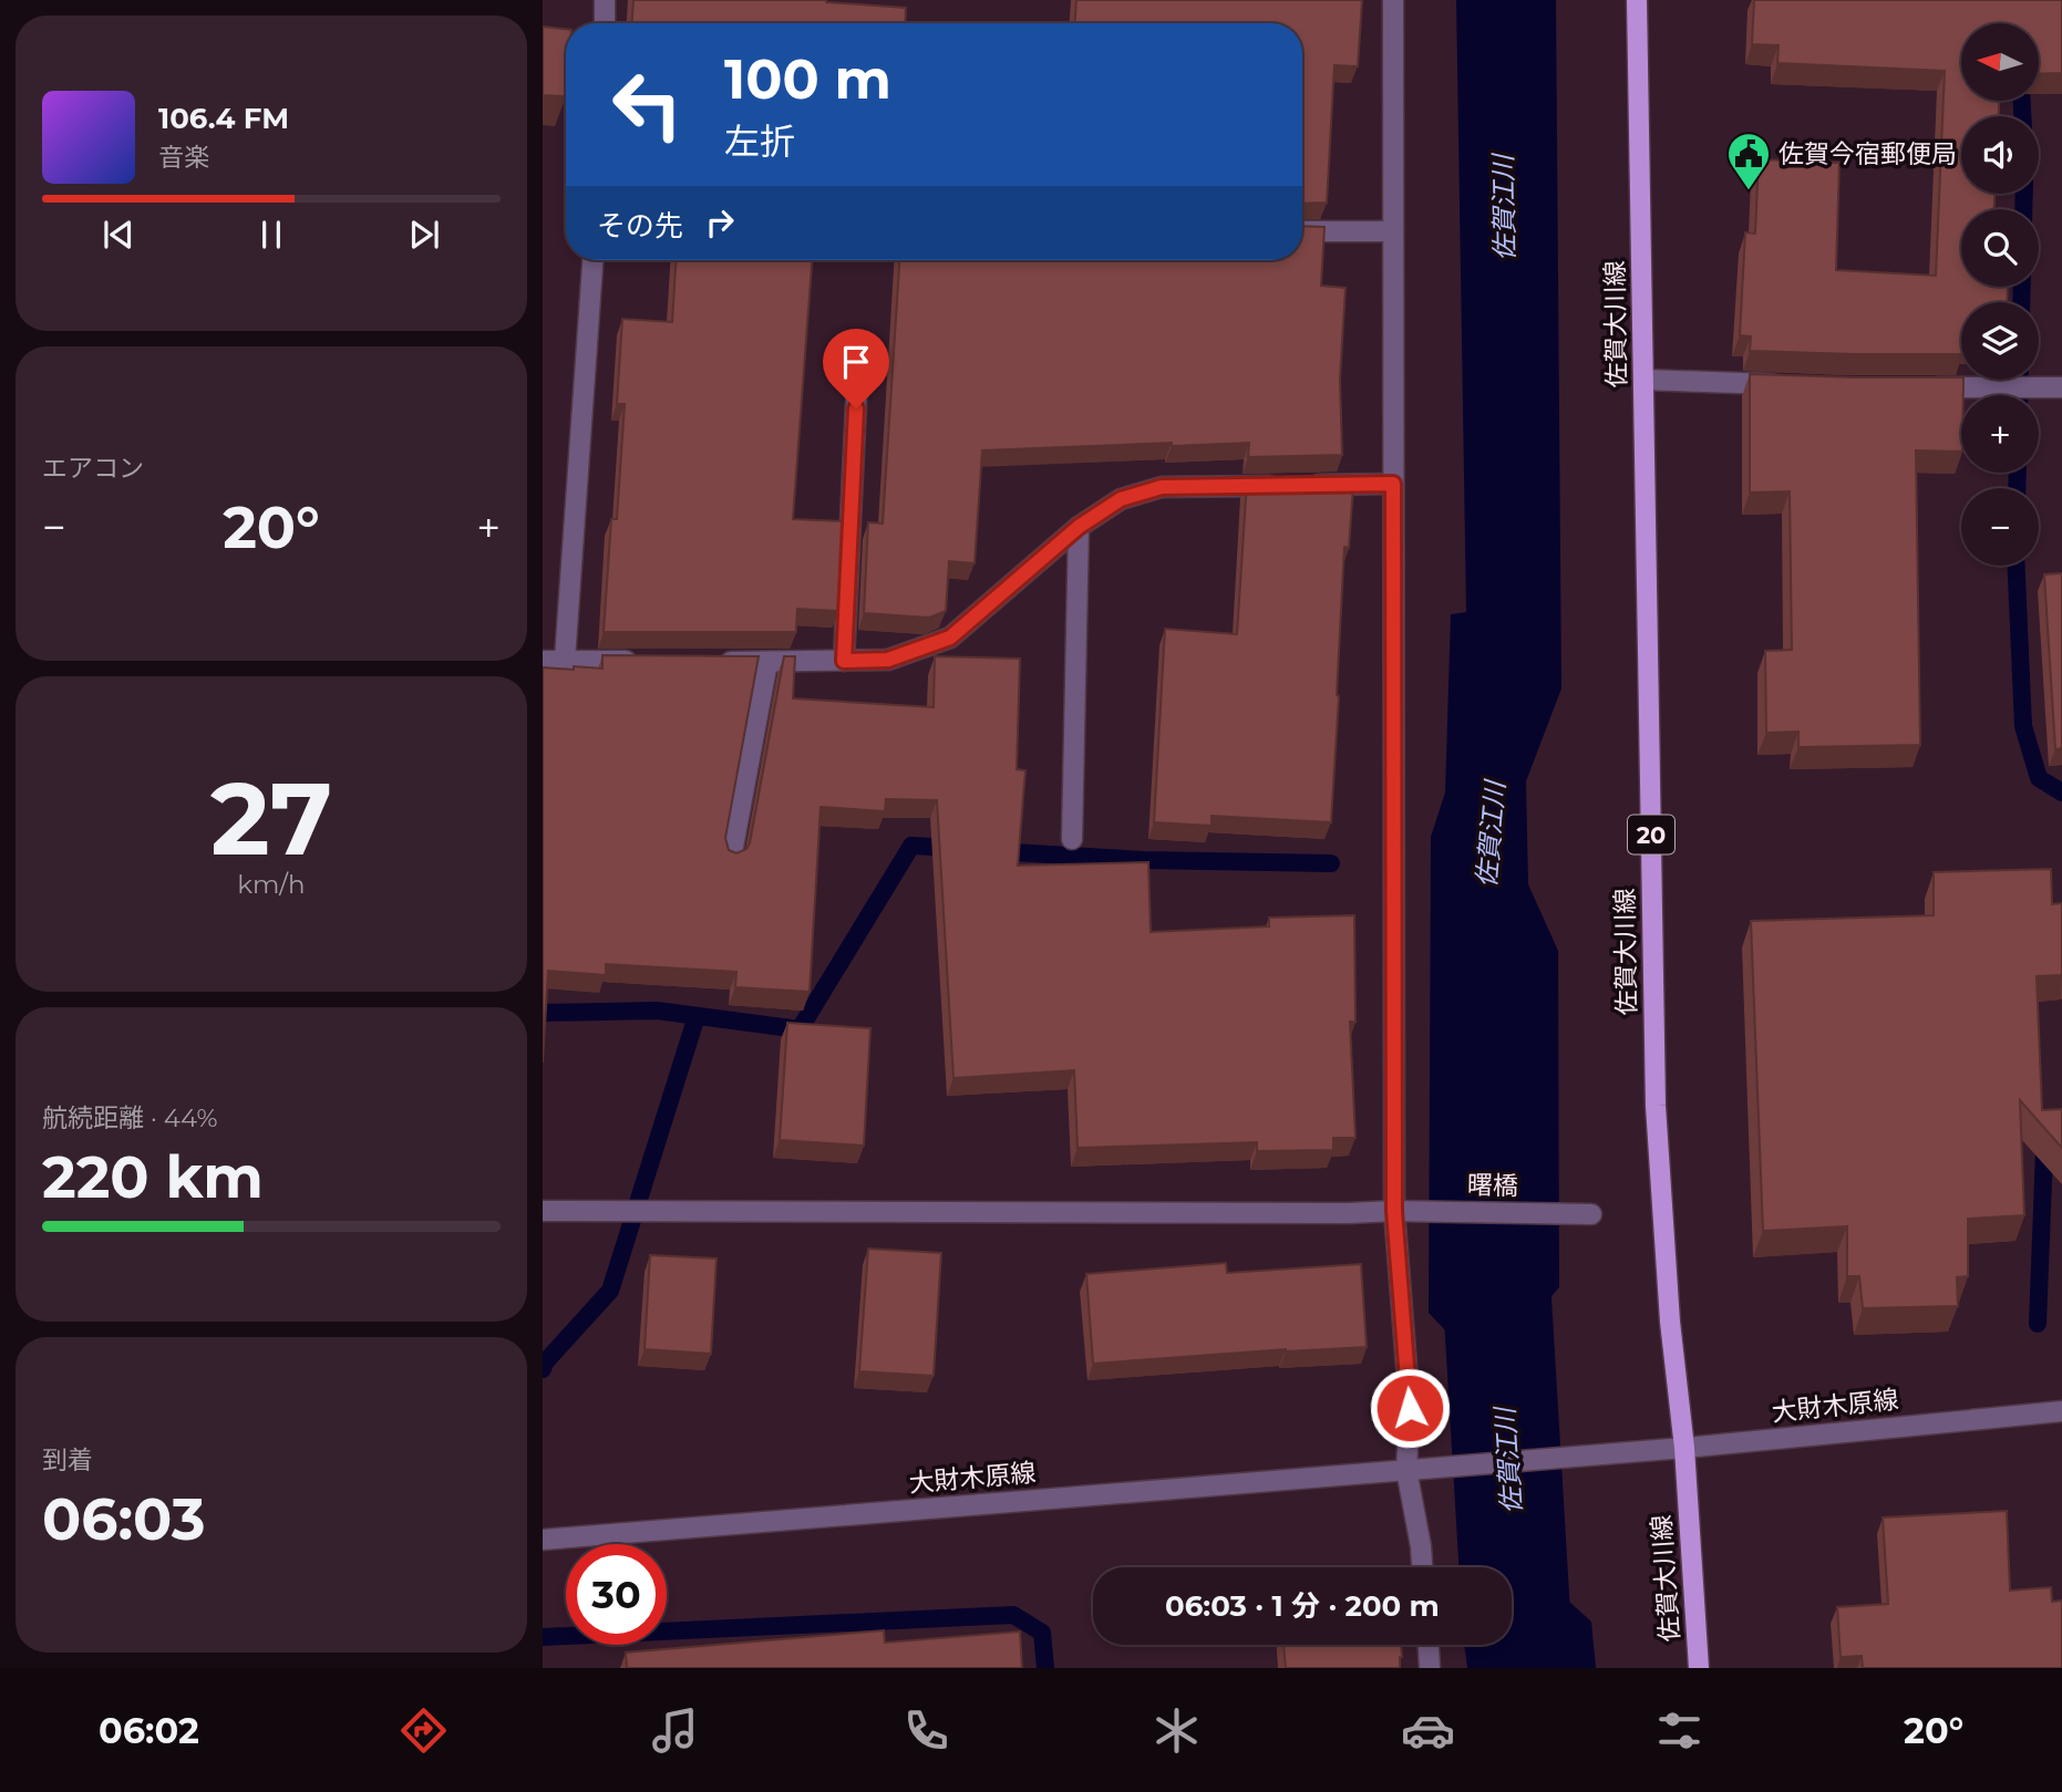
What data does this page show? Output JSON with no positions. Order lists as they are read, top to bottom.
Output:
{
  "streets": {
    "main road": ["佐賀大川線", "20"],
    "street": ["曙橋", "大財木原線"]
  },
  "crossings": [
    ["佐賀大川線", "大財木原線"]
  ],
  "water": ["佐賀江川"],
  "places": {
    "public building": ["佐賀今宿郵便局"]
  },
  "north": "left",
  "page": {
    "map_buttons": ["+", "−"],
    "turn": ["100 m", "左折"],
    "song": ["106.4 FM", "音楽"],
    "then": "その先",
    "tile": [
      "エアコン",
      ["27", "km/h"],
      ["航続距離 · 44%", "220 km"],
      ["到着", "06:03"]
    ],
    "heat": ["−", "20°", "+"],
    "limit": "30",
    "trip": "06:03 · 1 分 · 200 m",
    "tabs": ["06:02", "20°"]
  }
}
